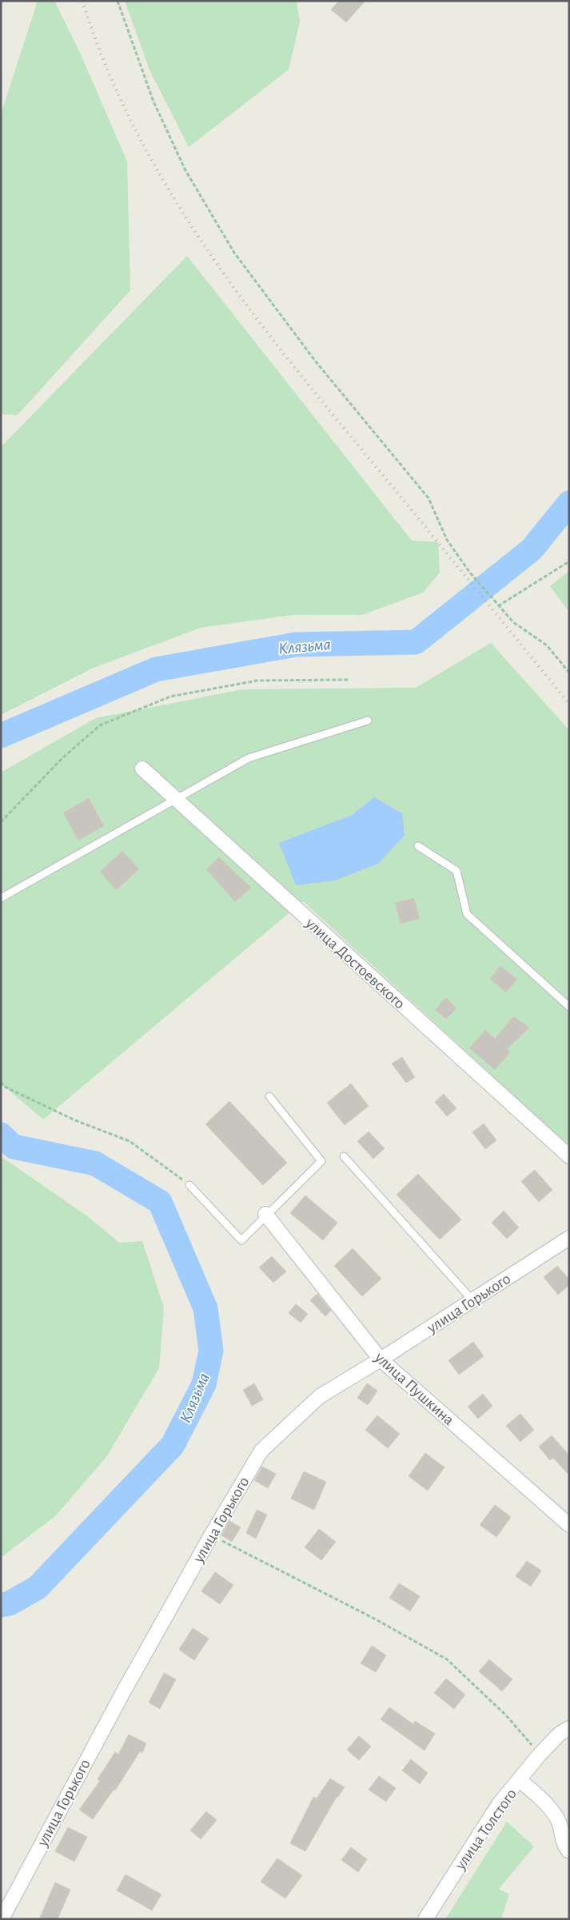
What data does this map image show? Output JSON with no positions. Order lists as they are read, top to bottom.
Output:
{
  "streets": {
    "street": [
      "улица Достоевского",
      "улица Горького",
      "улица Пушкина",
      "улица Толстого"
    ]
  },
  "crossings": [
    ["улица Горького", "улица Пушкина"]
  ],
  "water": ["Клязьма"]
}
